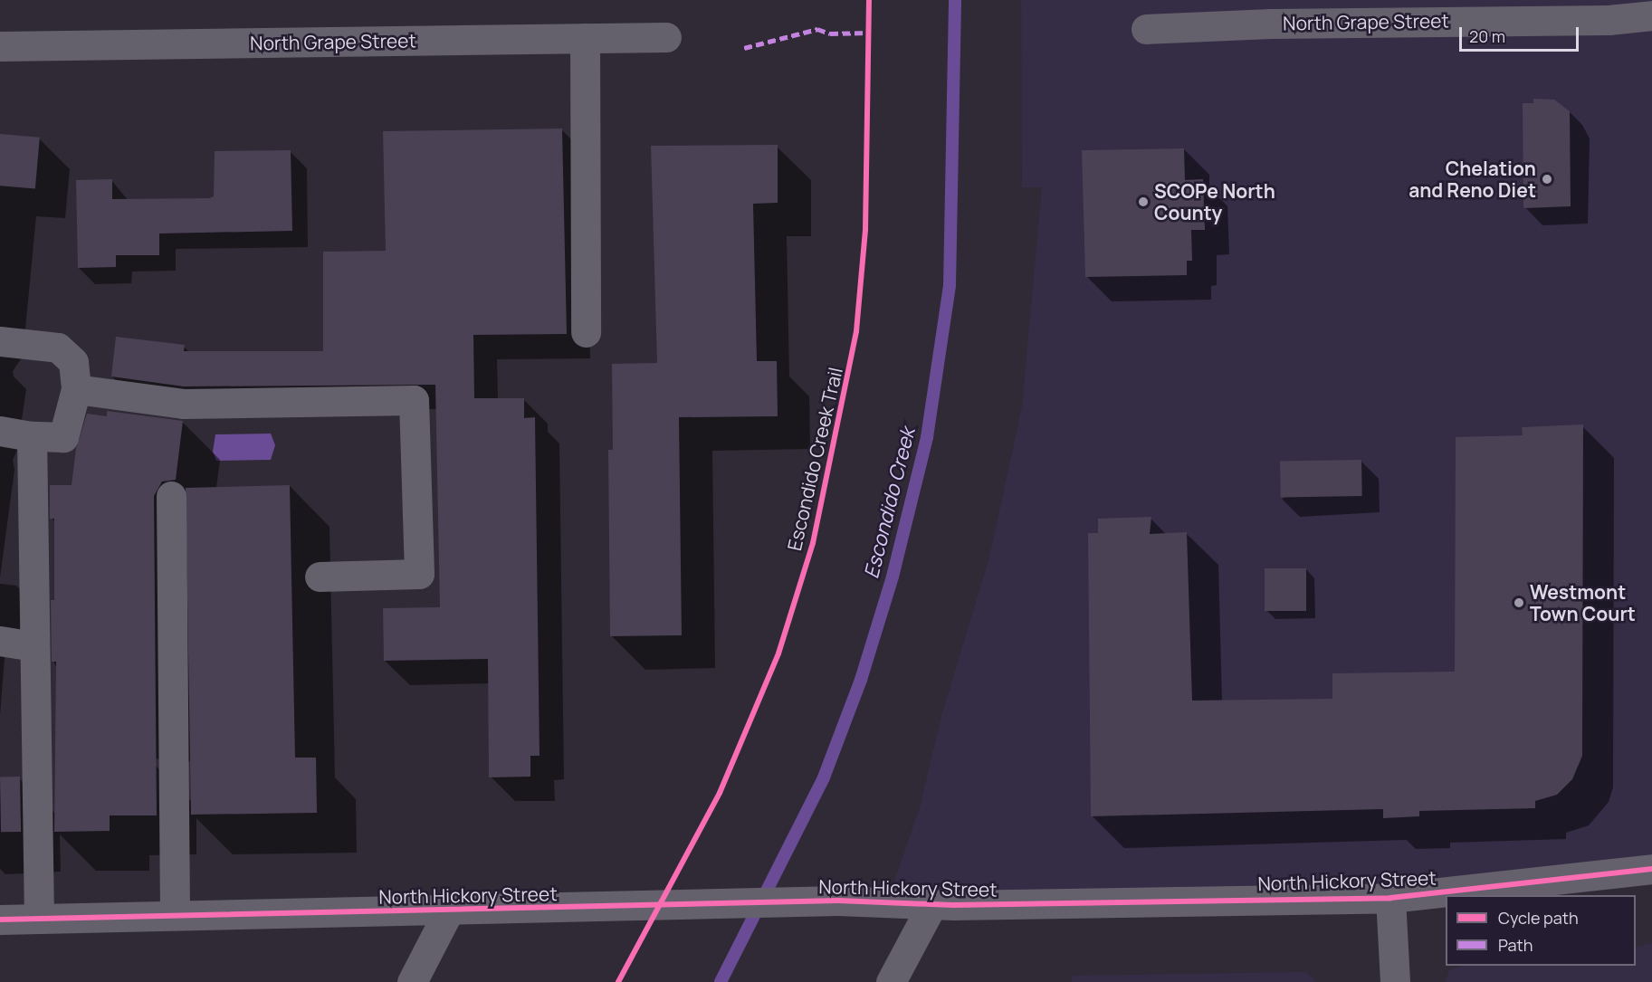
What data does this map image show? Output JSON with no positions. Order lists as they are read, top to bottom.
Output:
{
  "streets": {
    "street": ["North Grape Street", "North Hickory Street"],
    "cycle path": ["Escondido Creek Trail"]
  },
  "water": ["Escondido Creek"],
  "places": ["Chelation and Reno Diet", "SCOPe North County", "Westmont Town Court"],
  "legend": ["Cycle path", "Path"],
  "scale_bar": "20 m"
}
